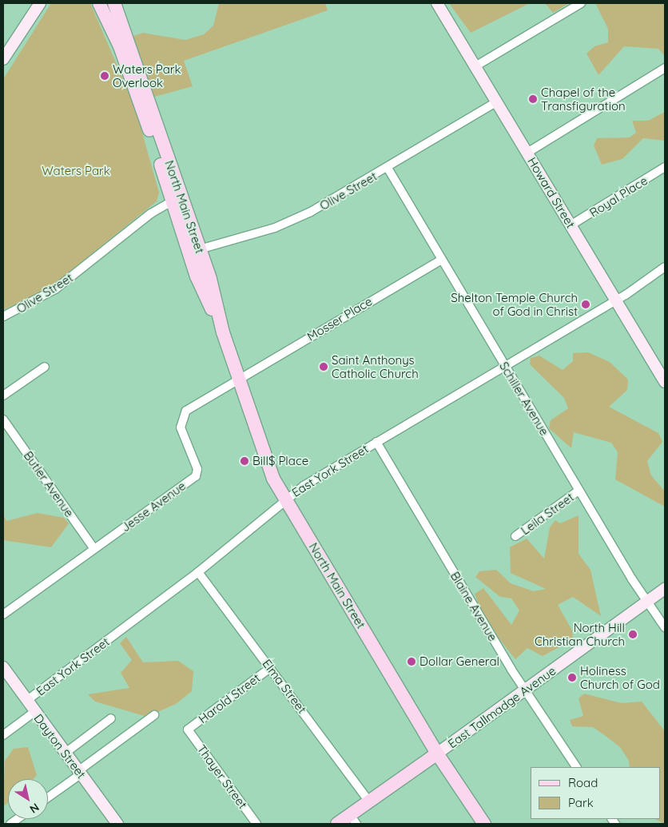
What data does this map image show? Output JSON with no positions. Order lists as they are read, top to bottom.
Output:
{
  "streets": {
    "main road": [
      "Howard Street",
      "North Main Street",
      "East Tallmadge Avenue",
      "Dayton Street"
    ],
    "street": [
      "Olive Street",
      "Royal Place",
      "Mosser Place",
      "Schiller Avenue",
      "East York Street",
      "Butler Avenue",
      "Jesse Avenue",
      "Leila Street",
      "Blaine Avenue",
      "Elma Street",
      "Harold Street",
      "Thayer Street"
    ]
  },
  "crossings": [
    ["Olive Street", "Howard Street"],
    ["Olive Street", "North Main Street"],
    ["Olive Street", "Schiller Avenue"],
    ["Howard Street", "Royal Place"],
    ["Howard Street", "East York Street"],
    ["North Main Street", "Mosser Place"],
    ["North Main Street", "East York Street"],
    ["North Main Street", "Jesse Avenue"],
    ["North Main Street", "East Tallmadge Avenue"],
    ["Mosser Place", "Schiller Avenue"],
    ["Mosser Place", "Jesse Avenue"],
    ["Schiller Avenue", "East York Street"],
    ["Schiller Avenue", "Leila Street"],
    ["Schiller Avenue", "East Tallmadge Avenue"],
    ["East York Street", "Blaine Avenue"],
    ["East York Street", "Elma Street"],
    ["East York Street", "Dayton Street"],
    ["Butler Avenue", "Jesse Avenue"],
    ["Blaine Avenue", "East Tallmadge Avenue"],
    ["Elma Street", "Harold Street"],
    ["Elma Street", "East Tallmadge Avenue"],
    ["Harold Street", "Thayer Street"]
  ],
  "parks": ["Waters Park"],
  "places": [
    "Waters Park Overlook",
    "Chapel of the Transfiguration",
    "Shelton Temple Church of God in Christ",
    "Saint Anthonys Catholic Church",
    "Bill$ Place",
    "North Hill Christian Church",
    "Dollar General",
    "Holiness Church of God"
  ],
  "legend": ["Road", "Park"],
  "north": "bottom right"
}
